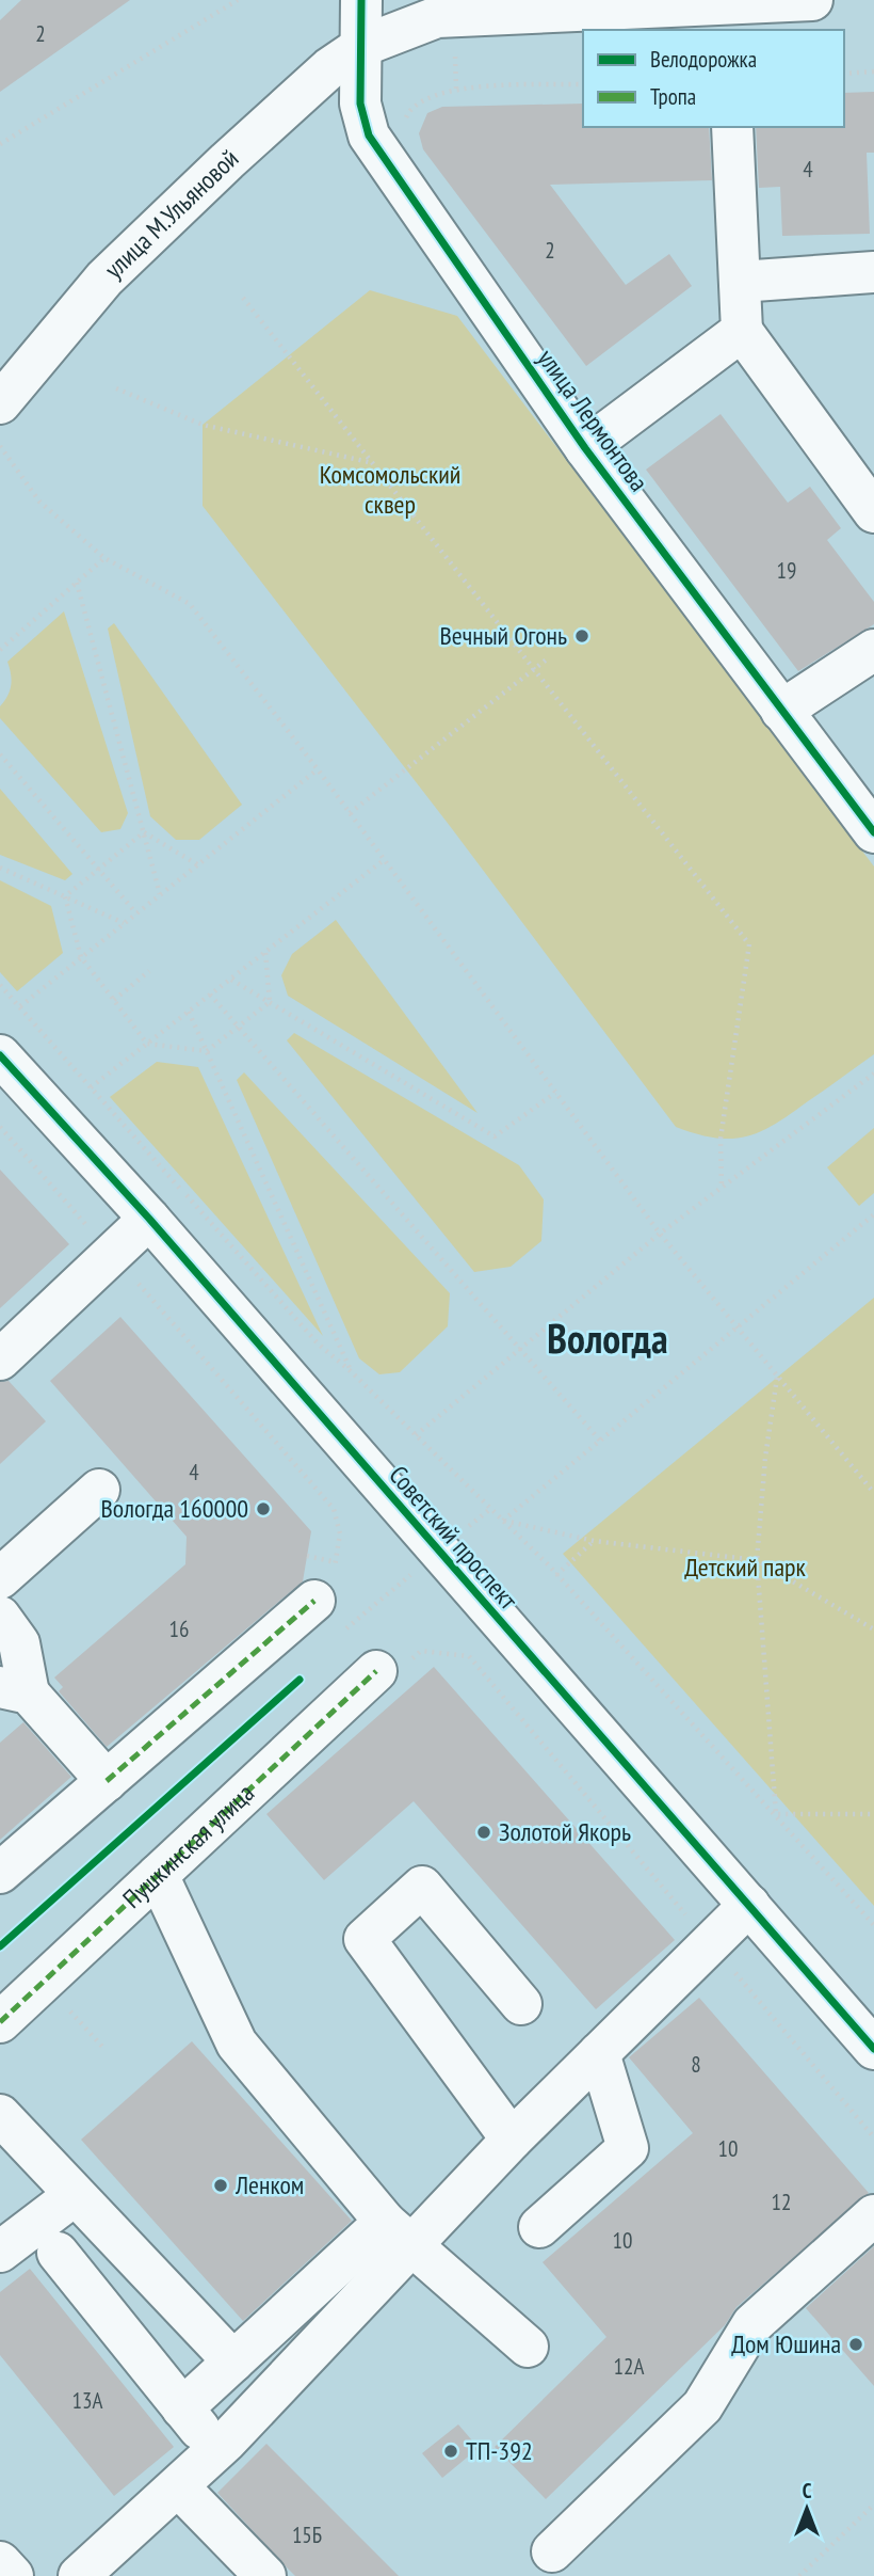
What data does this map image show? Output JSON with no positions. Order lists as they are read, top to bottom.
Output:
{
  "streets": {
    "street": [
      "улица М.Ульяновой",
      "улица Лермонтова",
      "Советский проспект",
      "Пушкинская улица"
    ]
  },
  "crossings": [
    ["улица М.Ульяновой", "улица Лермонтова"]
  ],
  "districts": ["Вологда"],
  "parks": ["Комсомольский сквер", "Детский парк"],
  "places": [
    "Вечный Огонь",
    "Вологда 160000",
    "Золотой Якорь",
    "Ленком",
    "Дом Юшина",
    "ТП-392"
  ],
  "house_numbers": [
    "2",
    "4",
    "2",
    "19",
    "4",
    "16",
    "8",
    "10",
    "12",
    "10",
    "12А",
    "13А",
    "15Б"
  ],
  "legend": ["Велодорожка", "Тропа"],
  "north": "top"
}
